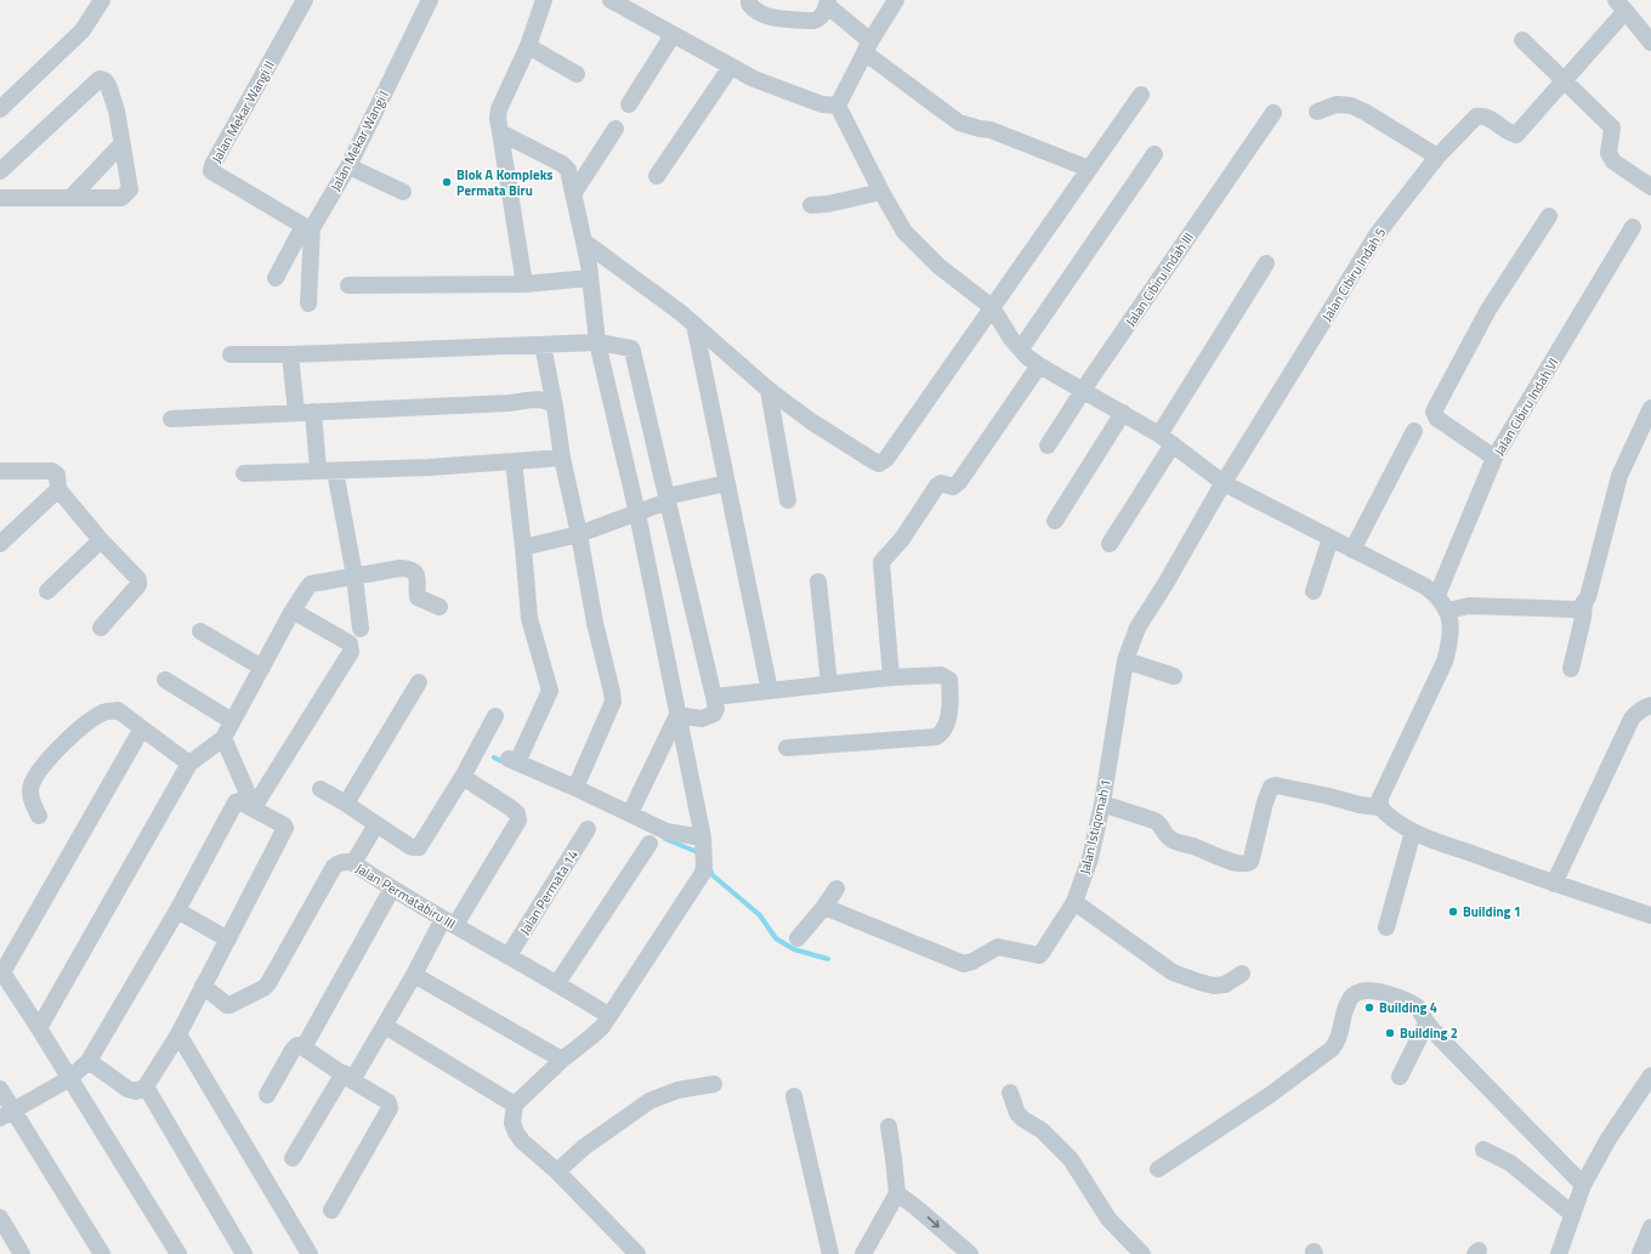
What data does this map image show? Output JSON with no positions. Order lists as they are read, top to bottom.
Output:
{
  "streets": {
    "street": [
      "Jalan Mekar Wangi II",
      "Jalan Mekar Wangi I",
      "Jalan Cibiru Indah 5",
      "Jalan Cibiru Indah III",
      "Jalan Cibiru Indah VI",
      "Jalan Istiqomah 1",
      "Jalan Permata 14",
      "Jalan Permatabiru III"
    ]
  },
  "crossings": [
    ["Jalan Mekar Wangi II", "Jalan Mekar Wangi I"],
    ["Jalan Cibiru Indah 5", "Jalan Istiqomah 1"],
    ["Jalan Permata 14", "Jalan Permatabiru III"]
  ],
  "places": [
    "Blok A Kompleks Permata Biru",
    "Building 1",
    "Building 4",
    "Building 2"
  ]
}
